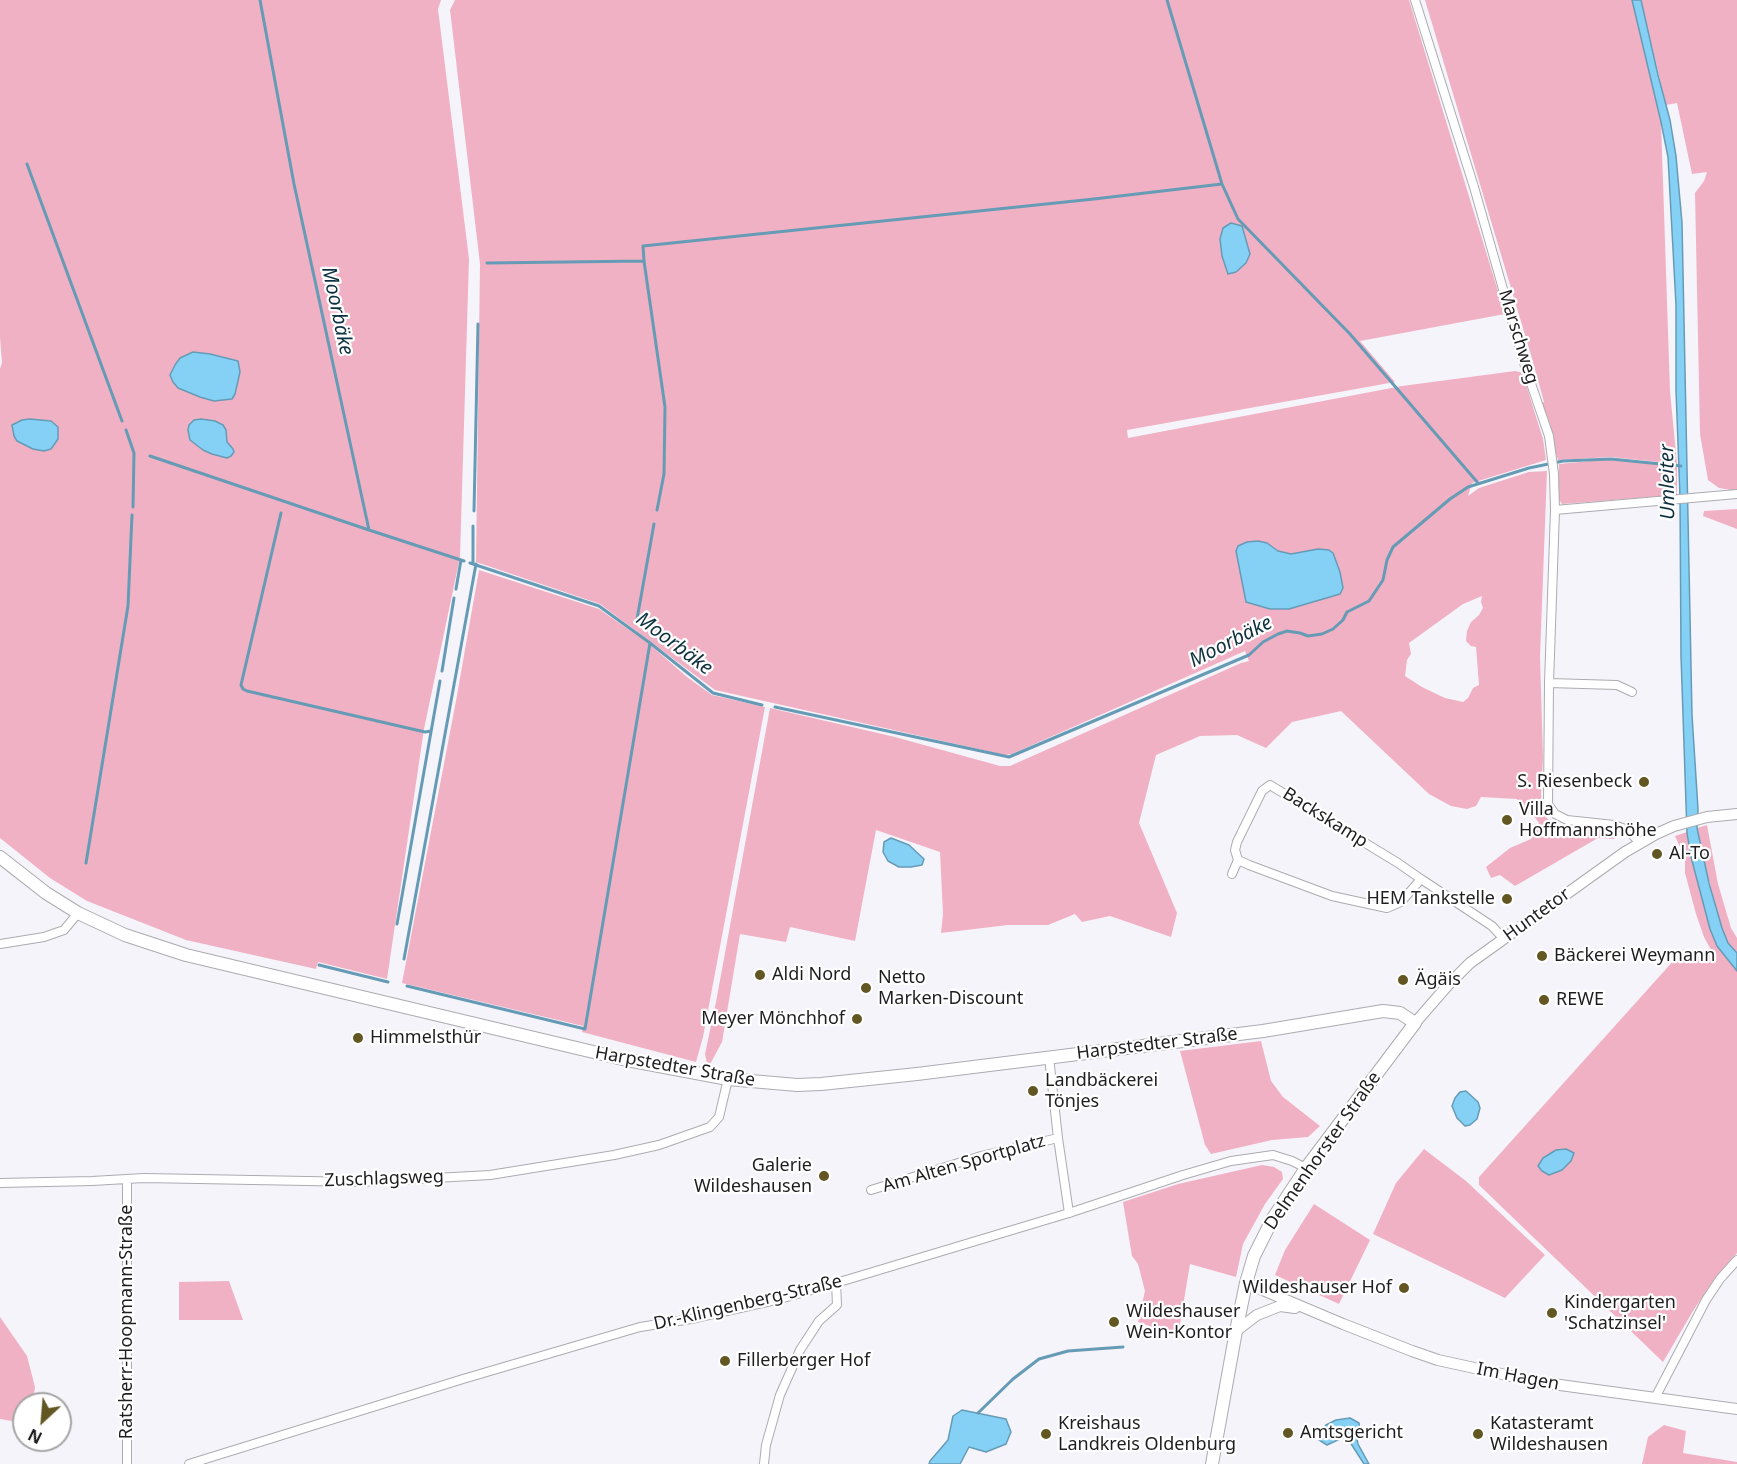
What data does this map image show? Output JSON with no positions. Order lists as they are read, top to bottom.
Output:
{
  "streets": {
    "main road": ["Harpstedter Straße", "Delmenhorster Straße"],
    "street": [
      "Marschweg",
      "Backskamp",
      "Huntetor",
      "Am Alten Sportplatz",
      "Zuschlagsweg",
      "Dr.-Klingenberg-Straße",
      "Ratsherr-Hoopmann-Straße",
      "Im Hagen"
    ]
  },
  "crossings": [
    ["Marschweg", "Huntetor"],
    ["Backskamp", "Huntetor"],
    ["Huntetor", "Harpstedter Straße"],
    ["Huntetor", "Delmenhorster Straße"],
    ["Harpstedter Straße", "Delmenhorster Straße"],
    ["Harpstedter Straße", "Am Alten Sportplatz"],
    ["Harpstedter Straße", "Zuschlagsweg"],
    ["Delmenhorster Straße", "Dr.-Klingenberg-Straße"],
    ["Delmenhorster Straße", "Im Hagen"],
    ["Am Alten Sportplatz", "Dr.-Klingenberg-Straße"],
    ["Zuschlagsweg", "Ratsherr-Hoopmann-Straße"]
  ],
  "water": ["Moorbäke", "Umleiter"],
  "places": [
    "S. Riesenbeck",
    "Villa Hoffmannshöhe",
    "Al-To",
    "HEM Tankstelle",
    "Bäckerei Weymann",
    "Aldi Nord",
    "Ägäis",
    "Netto Marken-Discount",
    "REWE",
    "Meyer Mönchhof",
    "Himmelsthür",
    "Landbäckerei Tönjes",
    "Galerie Wildeshausen",
    "Wildeshauser Hof",
    "Kindergarten 'Schatzinsel'",
    "Wildeshauser Wein-Kontor",
    "Fillerberger Hof",
    "Amtsgericht",
    "Kreishaus Landkreis Oldenburg",
    "Katasteramt Wildeshausen"
  ],
  "north": "bottom left"
}
